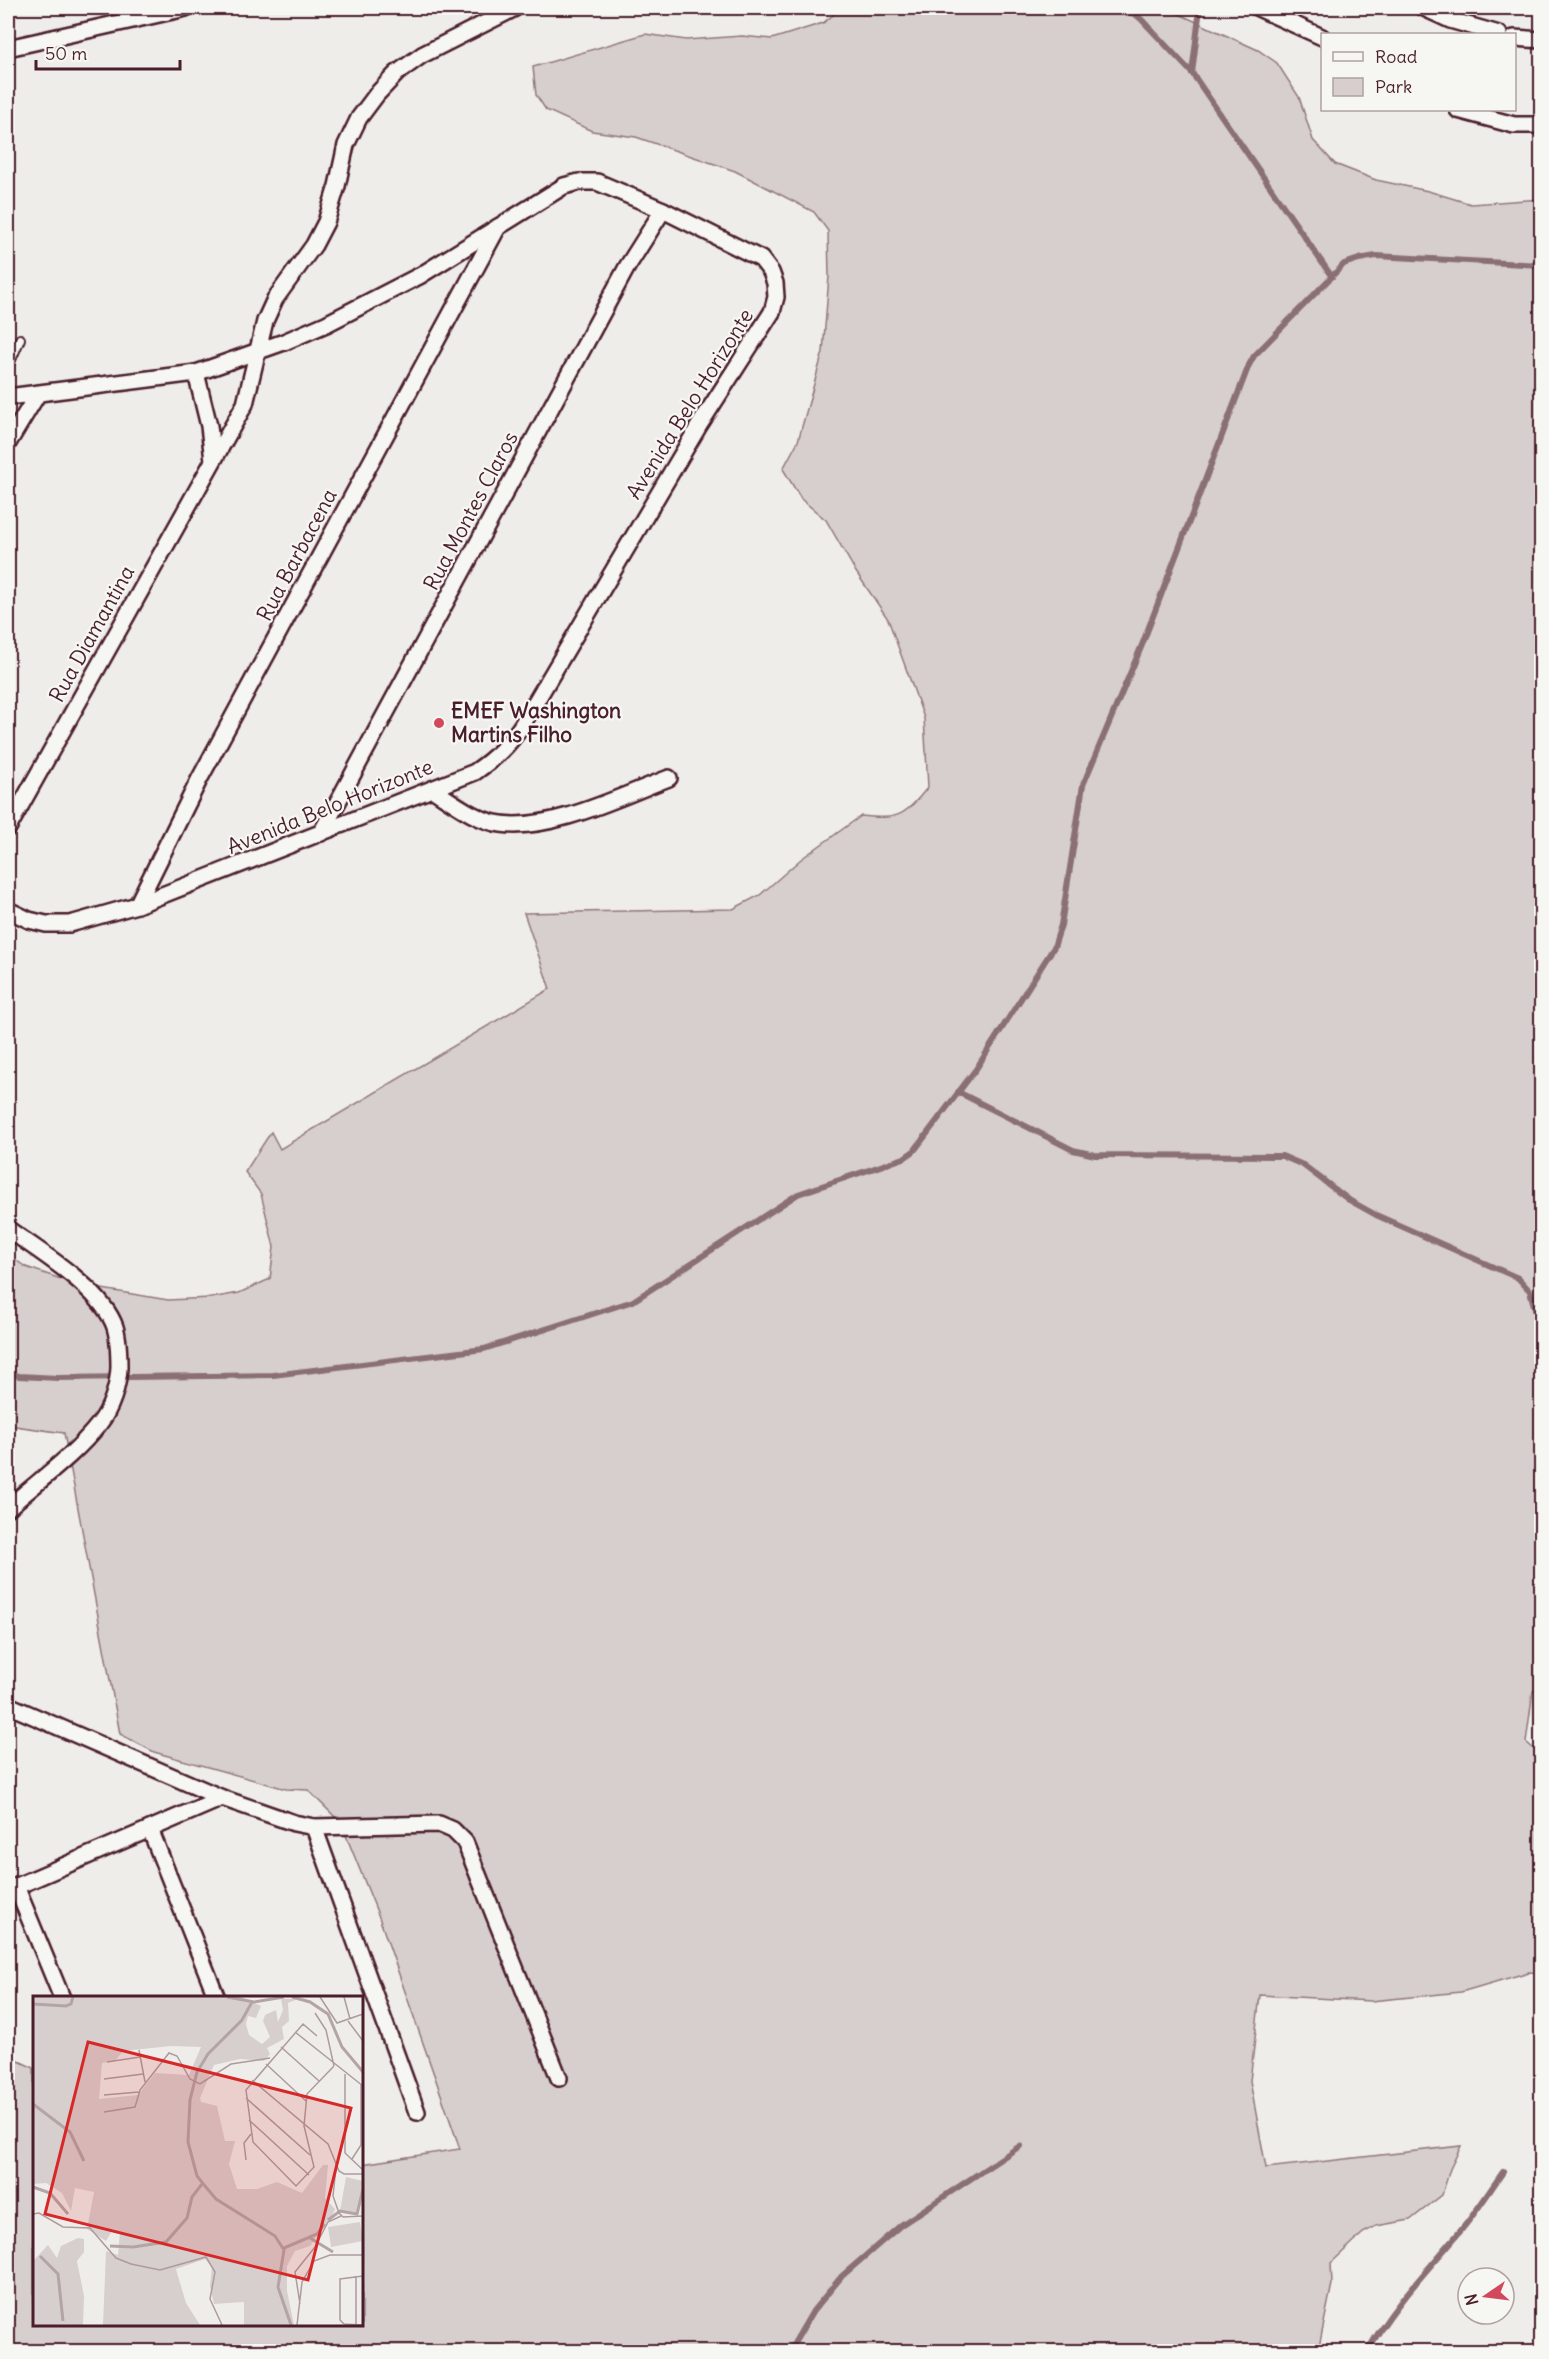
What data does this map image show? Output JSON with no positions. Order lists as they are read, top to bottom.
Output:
{
  "streets": {
    "street": [
      "Avenida Belo Horizonte",
      "Rua Montes Claros",
      "Rua Barbacena",
      "Rua Diamantina"
    ]
  },
  "crossings": [
    ["Avenida Belo Horizonte", "Rua Montes Claros"],
    ["Avenida Belo Horizonte", "Rua Barbacena"],
    ["Avenida Belo Horizonte", "Rua Diamantina"]
  ],
  "places": ["EMEF Washington Martins Filho"],
  "legend": ["Road", "Park"],
  "scale_bar": "50 m",
  "north": "left"
}
